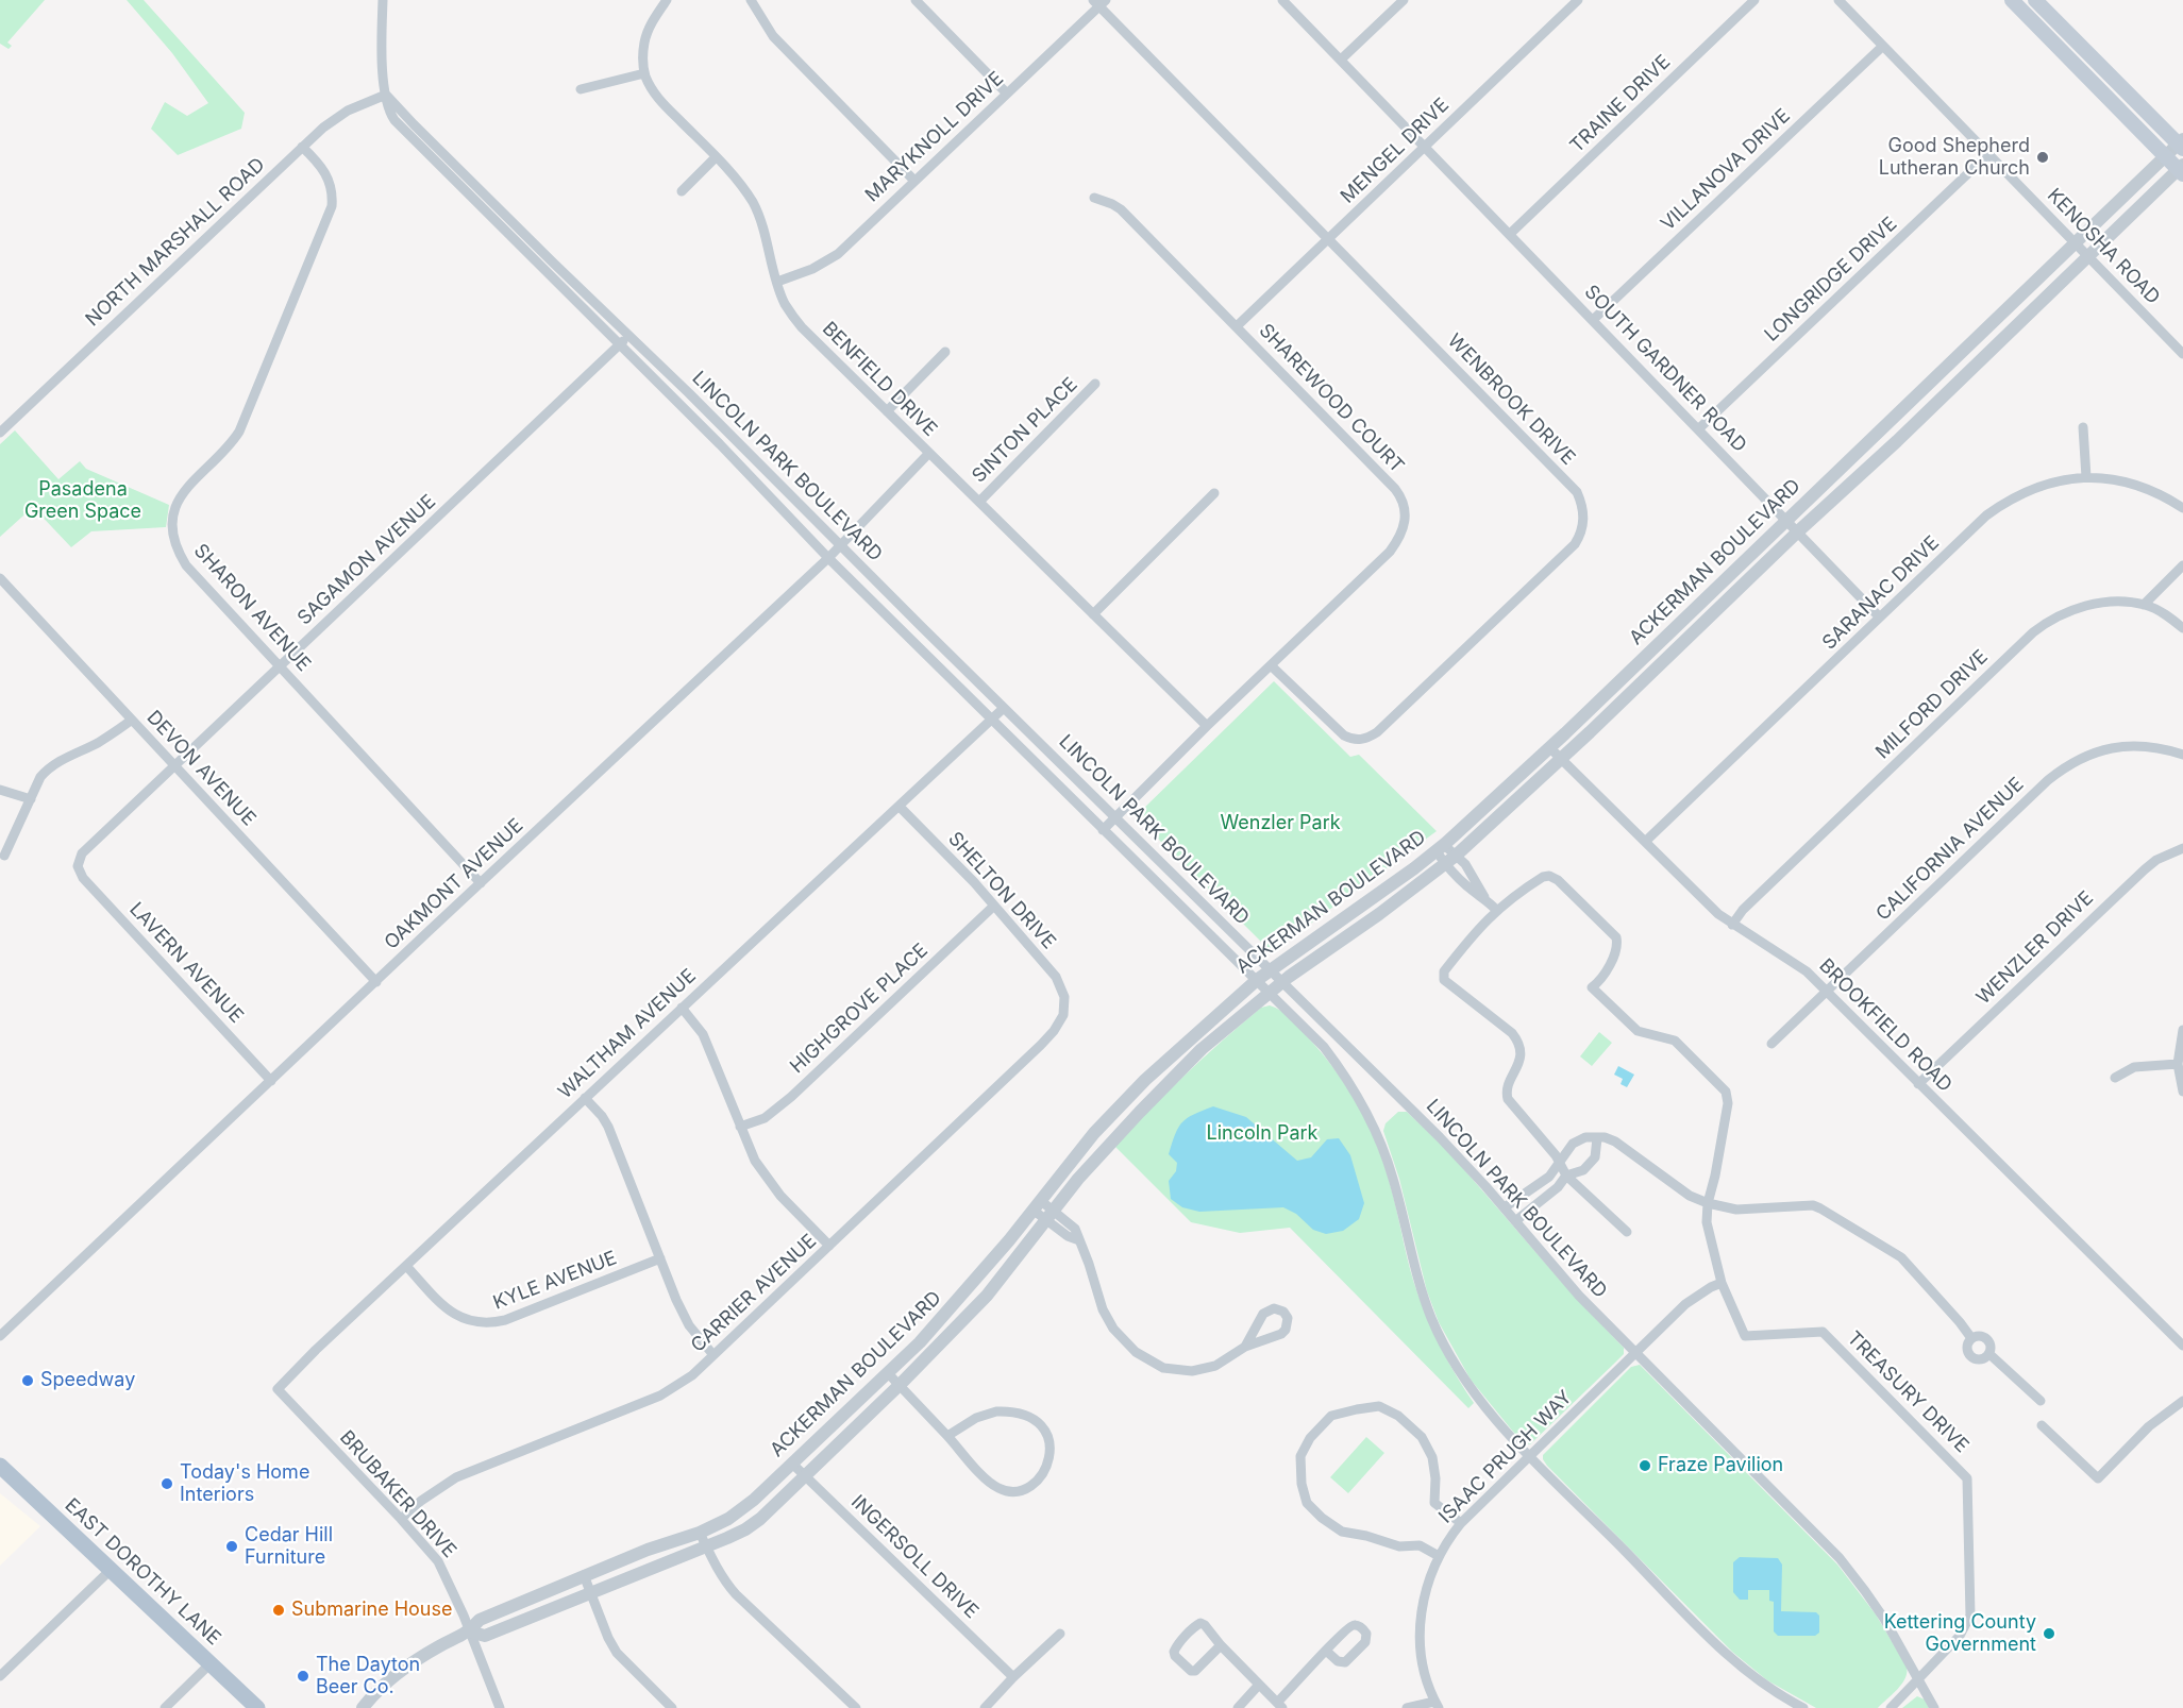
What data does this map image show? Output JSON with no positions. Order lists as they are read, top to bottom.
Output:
{
  "streets": {
    "main road": ["EAST DOROTHY LANE"],
    "street": [
      "TRAINE DRIVE",
      "MARYKNOLL DRIVE",
      "MENGEL DRIVE",
      "VILLANOVA DRIVE",
      "NORTH MARSHALL ROAD",
      "KENOSHA ROAD",
      "LONGRIDGE DRIVE",
      "SOUTH GARDNER ROAD",
      "BENFIELD DRIVE",
      "SHAREWOOD COURT",
      "WENBROOK DRIVE",
      "SINTON PLACE",
      "LINCOLN PARK BOULEVARD",
      "SAGAMON AVENUE",
      "ACKERMAN BOULEVARD",
      "SARANAC DRIVE",
      "SHARON AVENUE",
      "MILFORD DRIVE",
      "DEVON AVENUE",
      "CALIFORNIA AVENUE",
      "OAKMONT AVENUE",
      "SHELTON DRIVE",
      "WENZLER DRIVE",
      "LAVERN AVENUE",
      "HIGHGROVE PLACE",
      "BROOKFIELD ROAD",
      "WALTHAM AVENUE",
      "KYLE AVENUE",
      "CARRIER AVENUE",
      "TREASURY DRIVE",
      "ISAAC PRUGH WAY",
      "BRUBAKER DRIVE",
      "INGERSOLL DRIVE"
    ]
  },
  "crossings": [
    ["TRAINE DRIVE", "SOUTH GARDNER ROAD"],
    ["MARYKNOLL DRIVE", "BENFIELD DRIVE"],
    ["MARYKNOLL DRIVE", "WENBROOK DRIVE"],
    ["MENGEL DRIVE", "SOUTH GARDNER ROAD"],
    ["MENGEL DRIVE", "SHAREWOOD COURT"],
    ["MENGEL DRIVE", "WENBROOK DRIVE"],
    ["VILLANOVA DRIVE", "KENOSHA ROAD"],
    ["VILLANOVA DRIVE", "SOUTH GARDNER ROAD"],
    ["NORTH MARSHALL ROAD", "LINCOLN PARK BOULEVARD"],
    ["NORTH MARSHALL ROAD", "SHARON AVENUE"],
    ["KENOSHA ROAD", "LONGRIDGE DRIVE"],
    ["KENOSHA ROAD", "ACKERMAN BOULEVARD"],
    ["LONGRIDGE DRIVE", "SOUTH GARDNER ROAD"],
    ["SOUTH GARDNER ROAD", "ACKERMAN BOULEVARD"],
    ["SOUTH GARDNER ROAD", "SARANAC DRIVE"],
    ["BENFIELD DRIVE", "SHAREWOOD COURT"],
    ["BENFIELD DRIVE", "SINTON PLACE"],
    ["BENFIELD DRIVE", "OAKMONT AVENUE"],
    ["SHAREWOOD COURT", "WENBROOK DRIVE"],
    ["SHAREWOOD COURT", "LINCOLN PARK BOULEVARD"],
    ["LINCOLN PARK BOULEVARD", "SAGAMON AVENUE"],
    ["LINCOLN PARK BOULEVARD", "ACKERMAN BOULEVARD"],
    ["LINCOLN PARK BOULEVARD", "OAKMONT AVENUE"],
    ["LINCOLN PARK BOULEVARD", "WALTHAM AVENUE"],
    ["LINCOLN PARK BOULEVARD", "TREASURY DRIVE"],
    ["LINCOLN PARK BOULEVARD", "ISAAC PRUGH WAY"],
    ["SAGAMON AVENUE", "SHARON AVENUE"],
    ["SAGAMON AVENUE", "DEVON AVENUE"],
    ["SAGAMON AVENUE", "LAVERN AVENUE"],
    ["ACKERMAN BOULEVARD", "BROOKFIELD ROAD"],
    ["ACKERMAN BOULEVARD", "BRUBAKER DRIVE"],
    ["ACKERMAN BOULEVARD", "INGERSOLL DRIVE"],
    ["SARANAC DRIVE", "BROOKFIELD ROAD"],
    ["SHARON AVENUE", "OAKMONT AVENUE"],
    ["MILFORD DRIVE", "BROOKFIELD ROAD"],
    ["DEVON AVENUE", "OAKMONT AVENUE"],
    ["CALIFORNIA AVENUE", "BROOKFIELD ROAD"],
    ["OAKMONT AVENUE", "LAVERN AVENUE"],
    ["SHELTON DRIVE", "HIGHGROVE PLACE"],
    ["SHELTON DRIVE", "WALTHAM AVENUE"],
    ["SHELTON DRIVE", "CARRIER AVENUE"],
    ["WENZLER DRIVE", "BROOKFIELD ROAD"],
    ["WALTHAM AVENUE", "KYLE AVENUE"],
    ["WALTHAM AVENUE", "BRUBAKER DRIVE"],
    ["CARRIER AVENUE", "BRUBAKER DRIVE"],
    ["TREASURY DRIVE", "ISAAC PRUGH WAY"]
  ],
  "parks": ["Pasadena Green Space", "Wenzler Park", "Lincoln Park"],
  "places": [
    "Good Shepherd Lutheran Church",
    "Speedway",
    "Fraze Pavilion",
    "Today's Home Interiors",
    "Cedar Hill Furniture",
    "Submarine House",
    "Kettering County Government",
    "The Dayton Beer Co."
  ]
}
